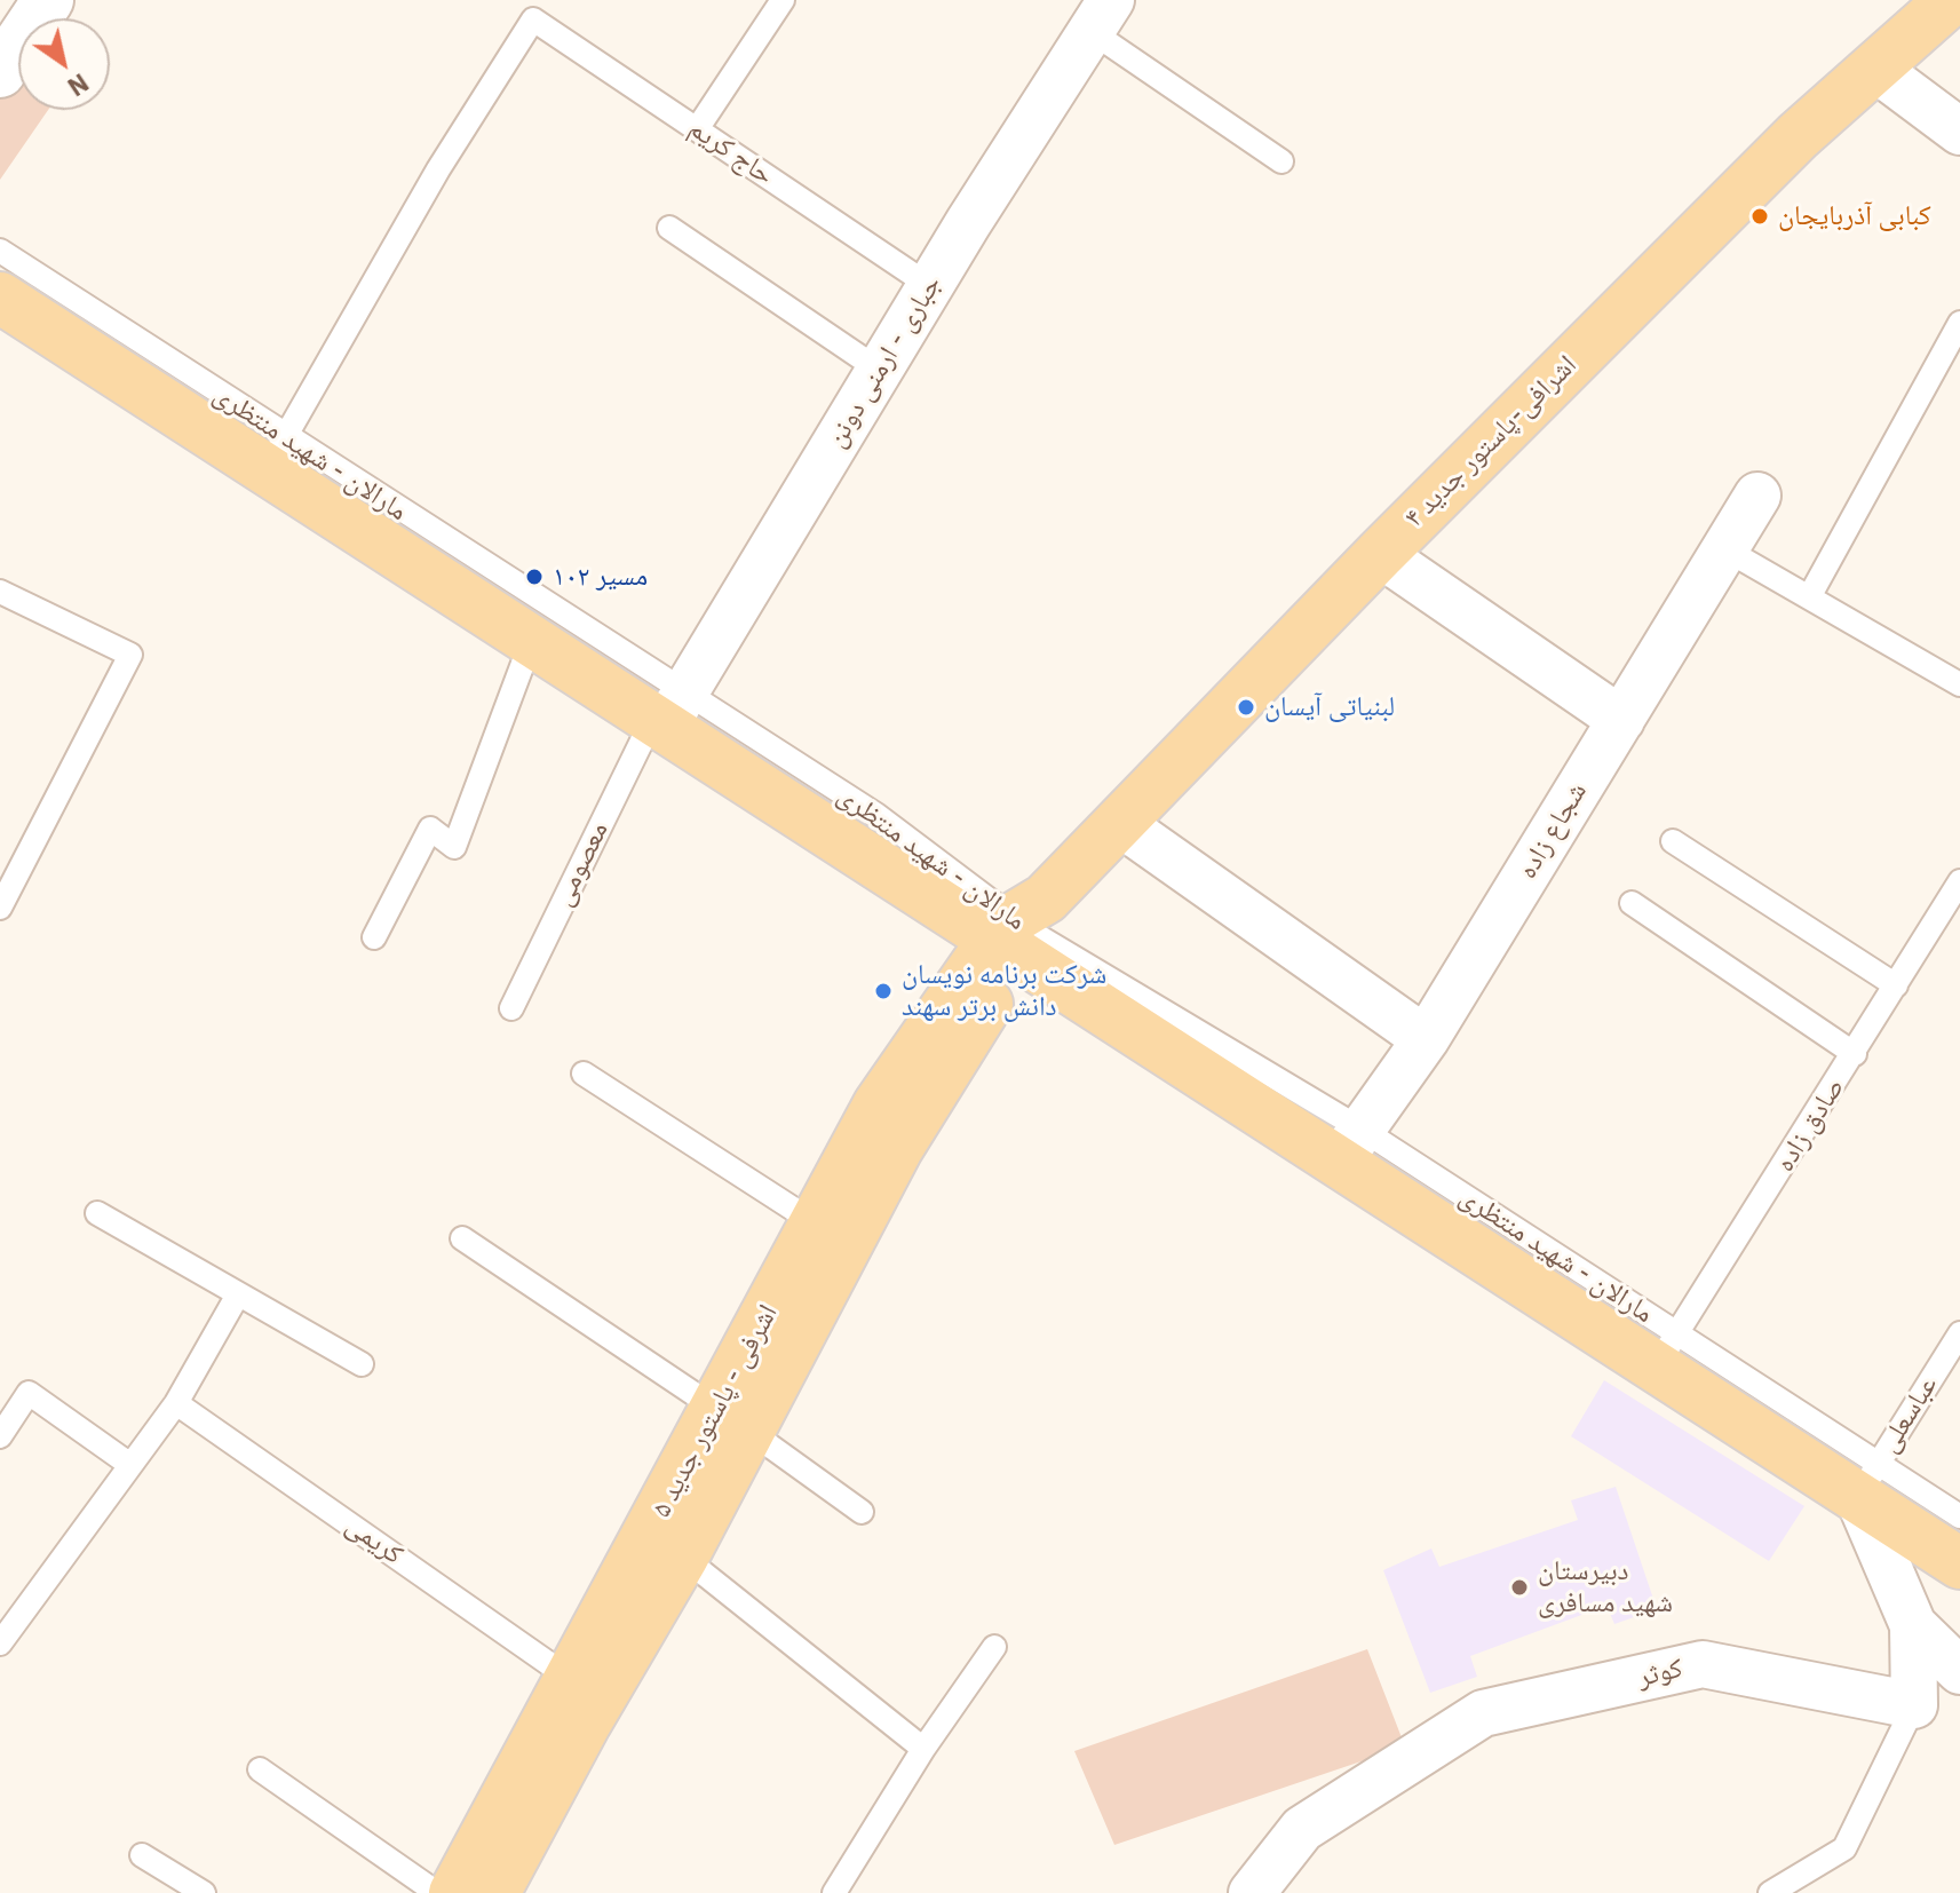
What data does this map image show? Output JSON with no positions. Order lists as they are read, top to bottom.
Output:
{
  "streets": {
    "main road": ["اشرافی-پاستور جدید ۴", "مارالان - شهید منتظری", "اشرفی - پاستور جدید ۵"],
    "street": ["جباری - ارمنی دونن", "شجاع زاده", "کوثر"],
    "lane": [
      "حاج کریم",
      "معصومی",
      "صادق زاده",
      "عباسعلی",
      "کریمی"
    ]
  },
  "crossings": [
    ["حاج کریم", "جباری - ارمنی دونن"],
    ["حاج کریم", "مارالان - شهید منتظری"],
    ["جباری - ارمنی دونن", "مارالان - شهید منتظری"],
    ["جباری - ارمنی دونن", "معصومی"],
    ["اشرافی-پاستور جدید ۴", "مارالان - شهید منتظری"],
    ["اشرافی-پاستور جدید ۴", "اشرفی - پاستور جدید ۵"],
    ["مارالان - شهید منتظری", "شجاع زاده"],
    ["مارالان - شهید منتظری", "معصومی"],
    ["مارالان - شهید منتظری", "صادق زاده"],
    ["مارالان - شهید منتظری", "اشرفی - پاستور جدید ۵"],
    ["مارالان - شهید منتظری", "عباسعلی"],
    ["اشرفی - پاستور جدید ۵", "کریمی"]
  ],
  "places": [
    "کبابی آذربایجان",
    "مسیر ۱۰۲",
    "لبنیاتی آیسان",
    "شرکت برنامه نویسان دانش برتر سهند",
    "دبیرستان شهید مسافری"
  ],
  "north": "bottom right"
}
